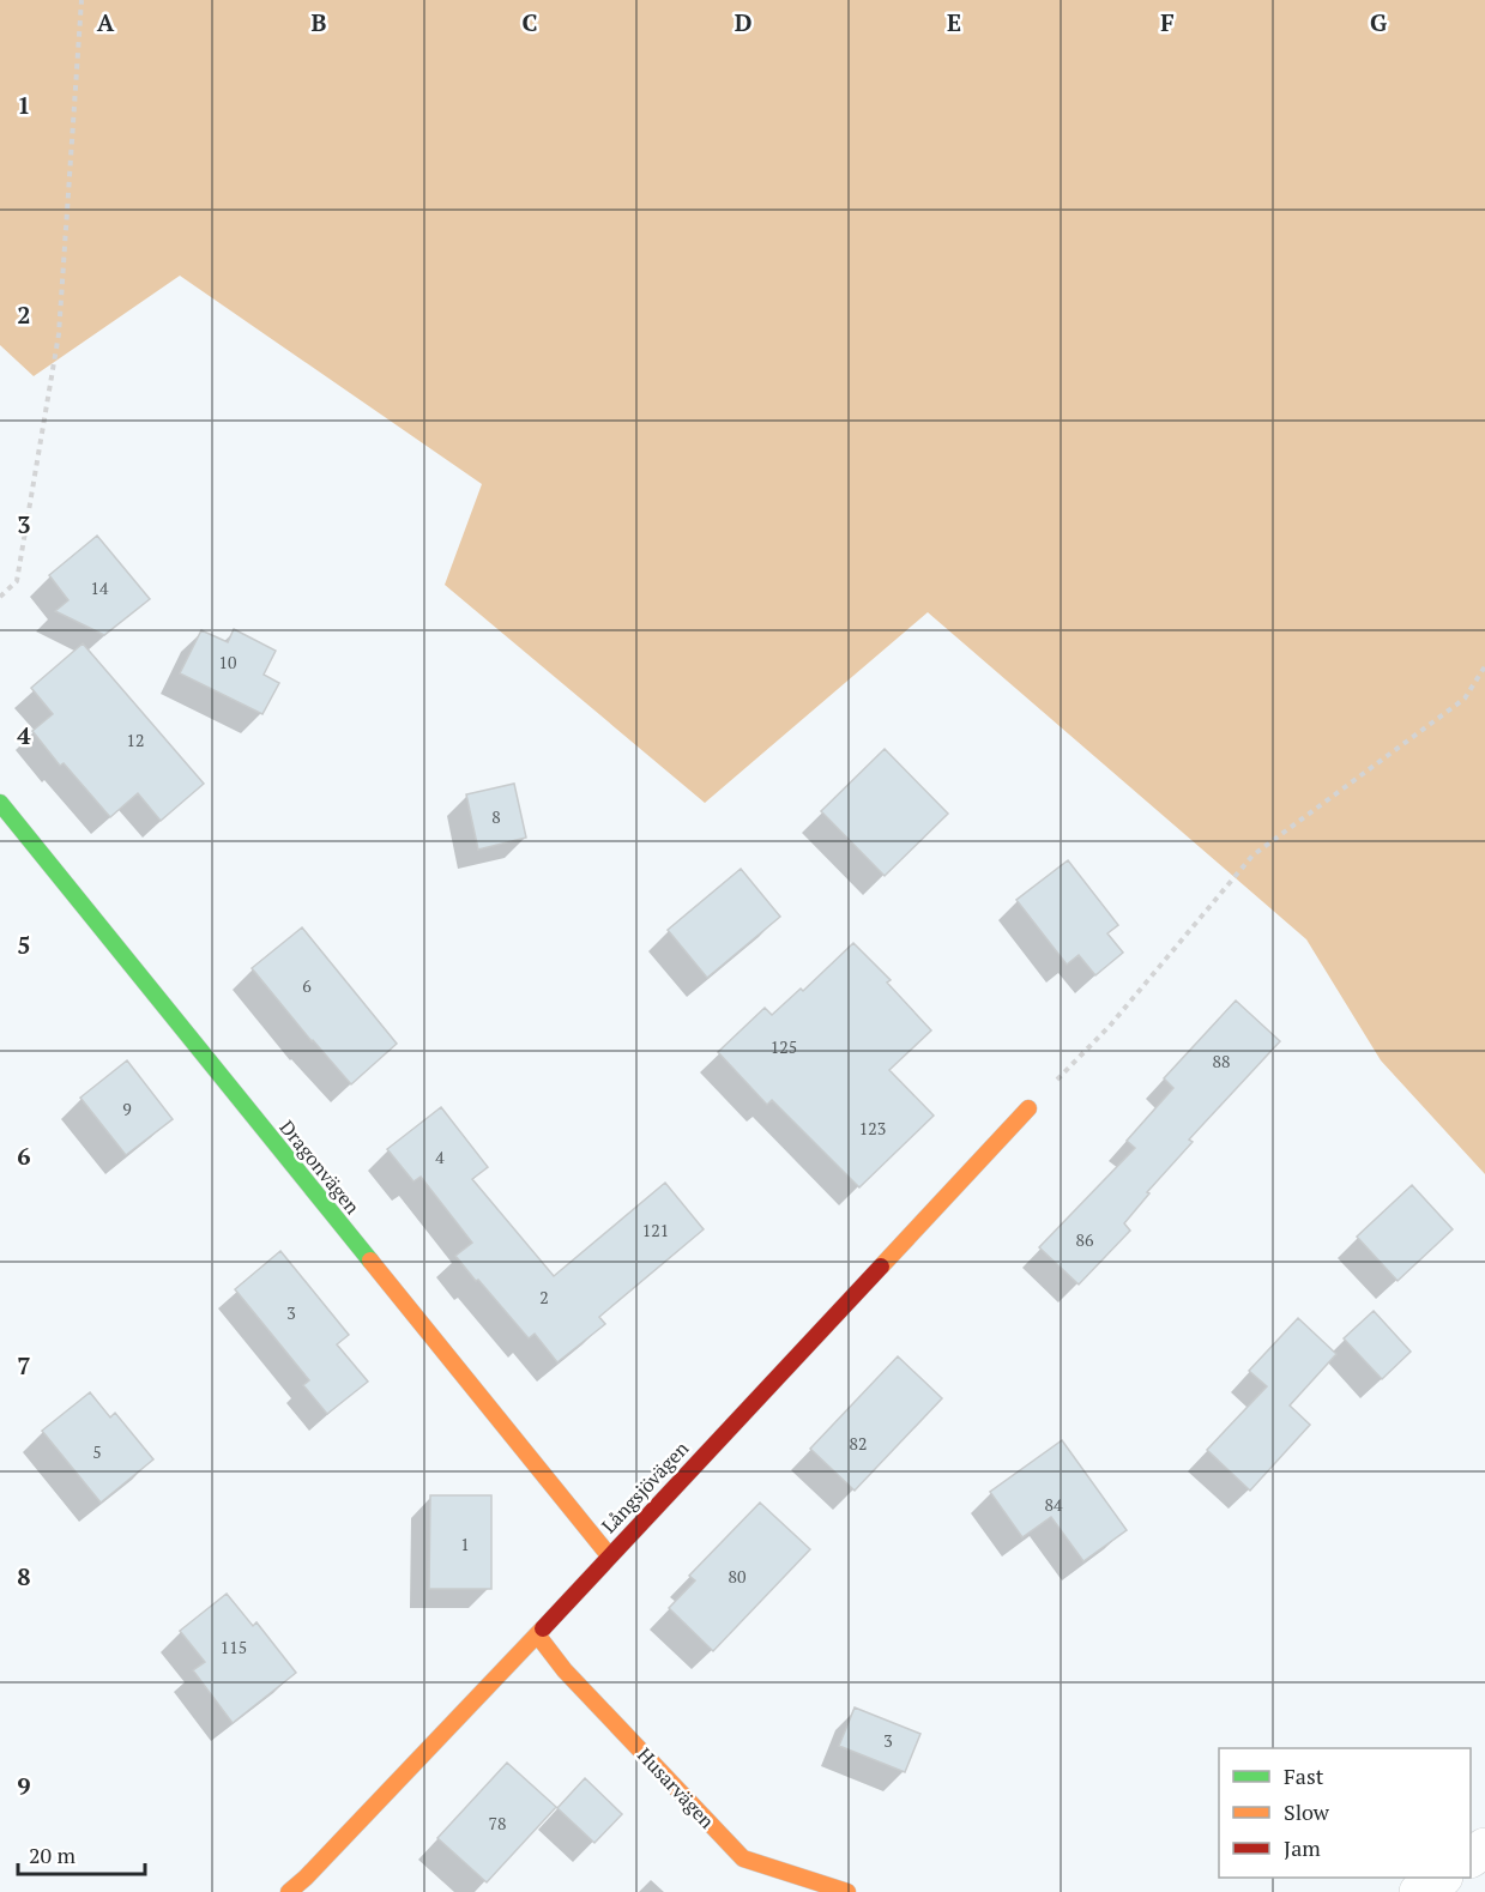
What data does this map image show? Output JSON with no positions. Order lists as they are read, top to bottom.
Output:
{
  "streets": {
    "street": ["Dragonvägen", "Långsjövägen", "Husarvägen"]
  },
  "crossings": [
    ["Dragonvägen", "Långsjövägen"],
    ["Långsjövägen", "Husarvägen"]
  ],
  "house_numbers": [
    "14",
    "10",
    "12",
    "8",
    "6",
    "125",
    "88",
    "9",
    "123",
    "4",
    "121",
    "86",
    "2",
    "3",
    "82",
    "5",
    "84",
    "1",
    "80",
    "115",
    "3",
    "78"
  ],
  "legend": ["Fast", "Slow", "Jam"],
  "scale_bar": "20 m",
  "grid": {
    "columns": [
      "A",
      "B",
      "C",
      "D",
      "E",
      "F",
      "G"
    ],
    "rows": [
      "1",
      "2",
      "3",
      "4",
      "5",
      "6",
      "7",
      "8",
      "9"
    ]
  }
}
